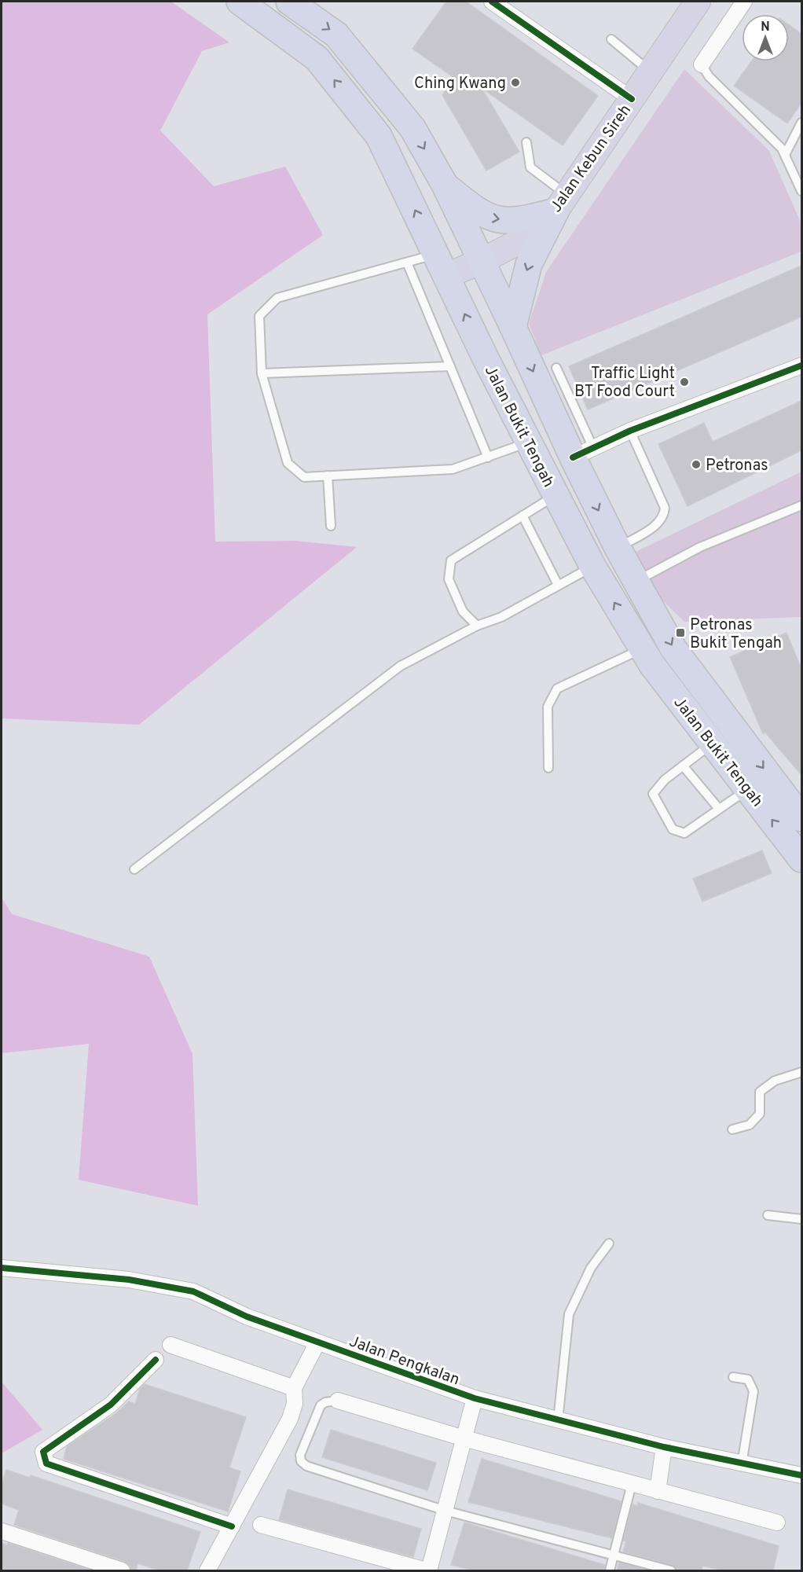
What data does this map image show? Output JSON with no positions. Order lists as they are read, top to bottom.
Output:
{
  "streets": {
    "highway": ["Jalan Bukit Tengah"],
    "main road": ["Jalan Kebun Sireh"],
    "street": ["Jalan Pengkalan"]
  },
  "crossings": [
    ["Jalan Kebun Sireh", "Jalan Bukit Tengah"]
  ],
  "places": {
    "other": ["Ching Kwang", "Traffic Light BT Food Court", "Petronas"],
    "transit": ["Petronas Bukit Tengah"]
  },
  "north": "top"
}
